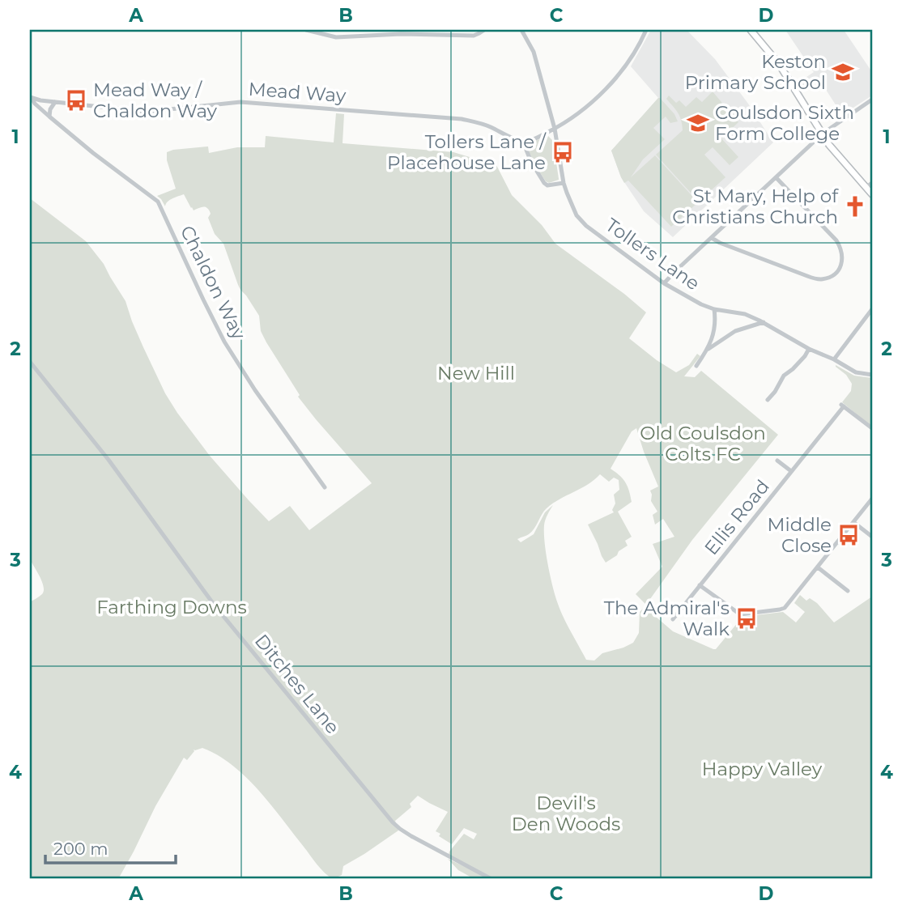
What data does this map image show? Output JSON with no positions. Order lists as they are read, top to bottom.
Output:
{
  "streets": {
    "street": [
      "Mead Way",
      "Tollers Lane",
      "Chaldon Way",
      "Ellis Road",
      "Ditches Lane"
    ]
  },
  "crossings": [
    ["Mead Way", "Chaldon Way"]
  ],
  "parks": [
    "New Hill",
    "Old Coulsdon Colts FC",
    "Farthing Downs",
    "Happy Valley",
    "Devil's Den Woods"
  ],
  "places": {
    "school or university": ["Keston Primary School", "Coulsdon Sixth Form College"],
    "bus stop": [
      "Mead Way / Chaldon Way",
      "Tollers Lane / Placehouse Lane",
      "Middle Close",
      "The Admiral's Walk"
    ],
    "church": ["St Mary, Help of Christians Church"]
  },
  "scale_bar": "200 m",
  "grid": {
    "columns": [
      "A",
      "B",
      "C",
      "D"
    ],
    "rows": [
      "1",
      "2",
      "3",
      "4"
    ]
  }
}
